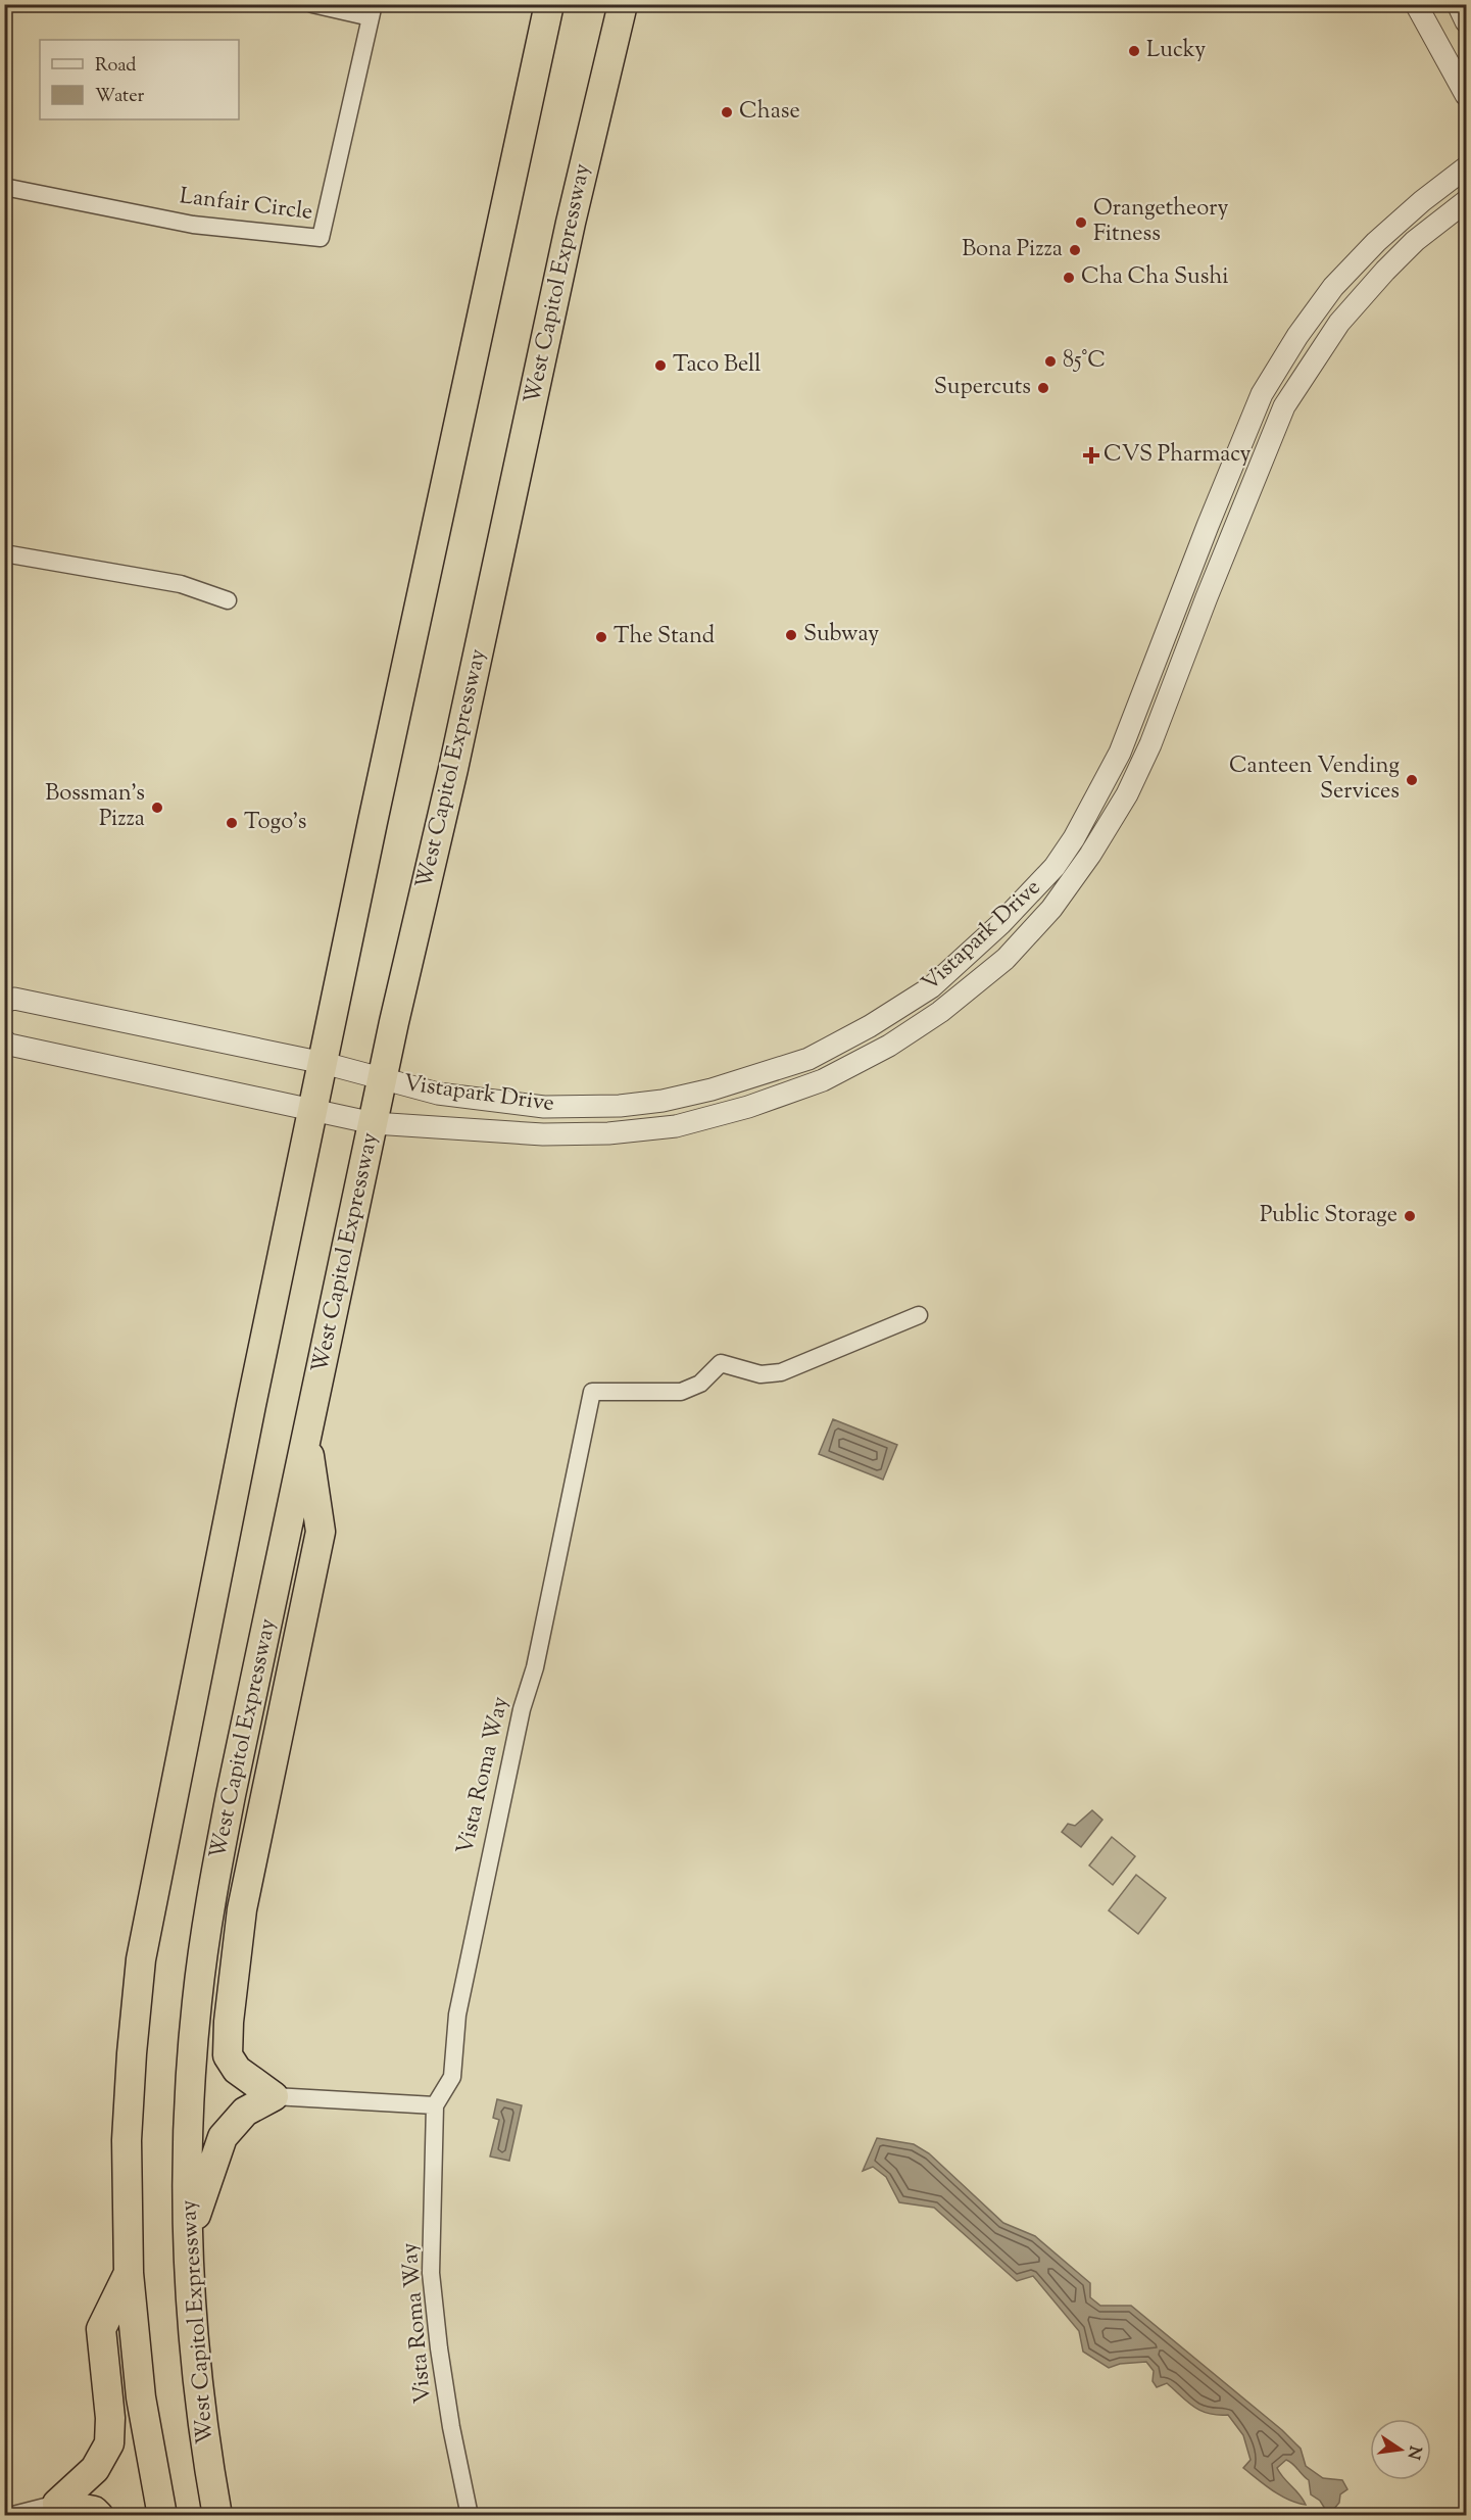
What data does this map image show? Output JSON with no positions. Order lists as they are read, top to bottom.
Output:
{
  "streets": {
    "highway": ["West Capitol Expressway"],
    "street": ["Lanfair Circle", "Vistapark Drive", "Vista Roma Way"]
  },
  "crossings": [
    ["West Capitol Expressway", "Vistapark Drive"]
  ],
  "places": {
    "other": [
      "Lucky",
      "Chase",
      "Orangetheory Fitness",
      "Bona Pizza",
      "Cha Cha Sushi",
      "85°C",
      "Taco Bell",
      "Supercuts",
      "Subway",
      "The Stand",
      "Canteen Vending Services",
      "Bossman's Pizza",
      "Togo's",
      "Public Storage"
    ],
    "health": ["CVS Pharmacy"]
  },
  "legend": ["Road", "Water"],
  "north": "right"
}
